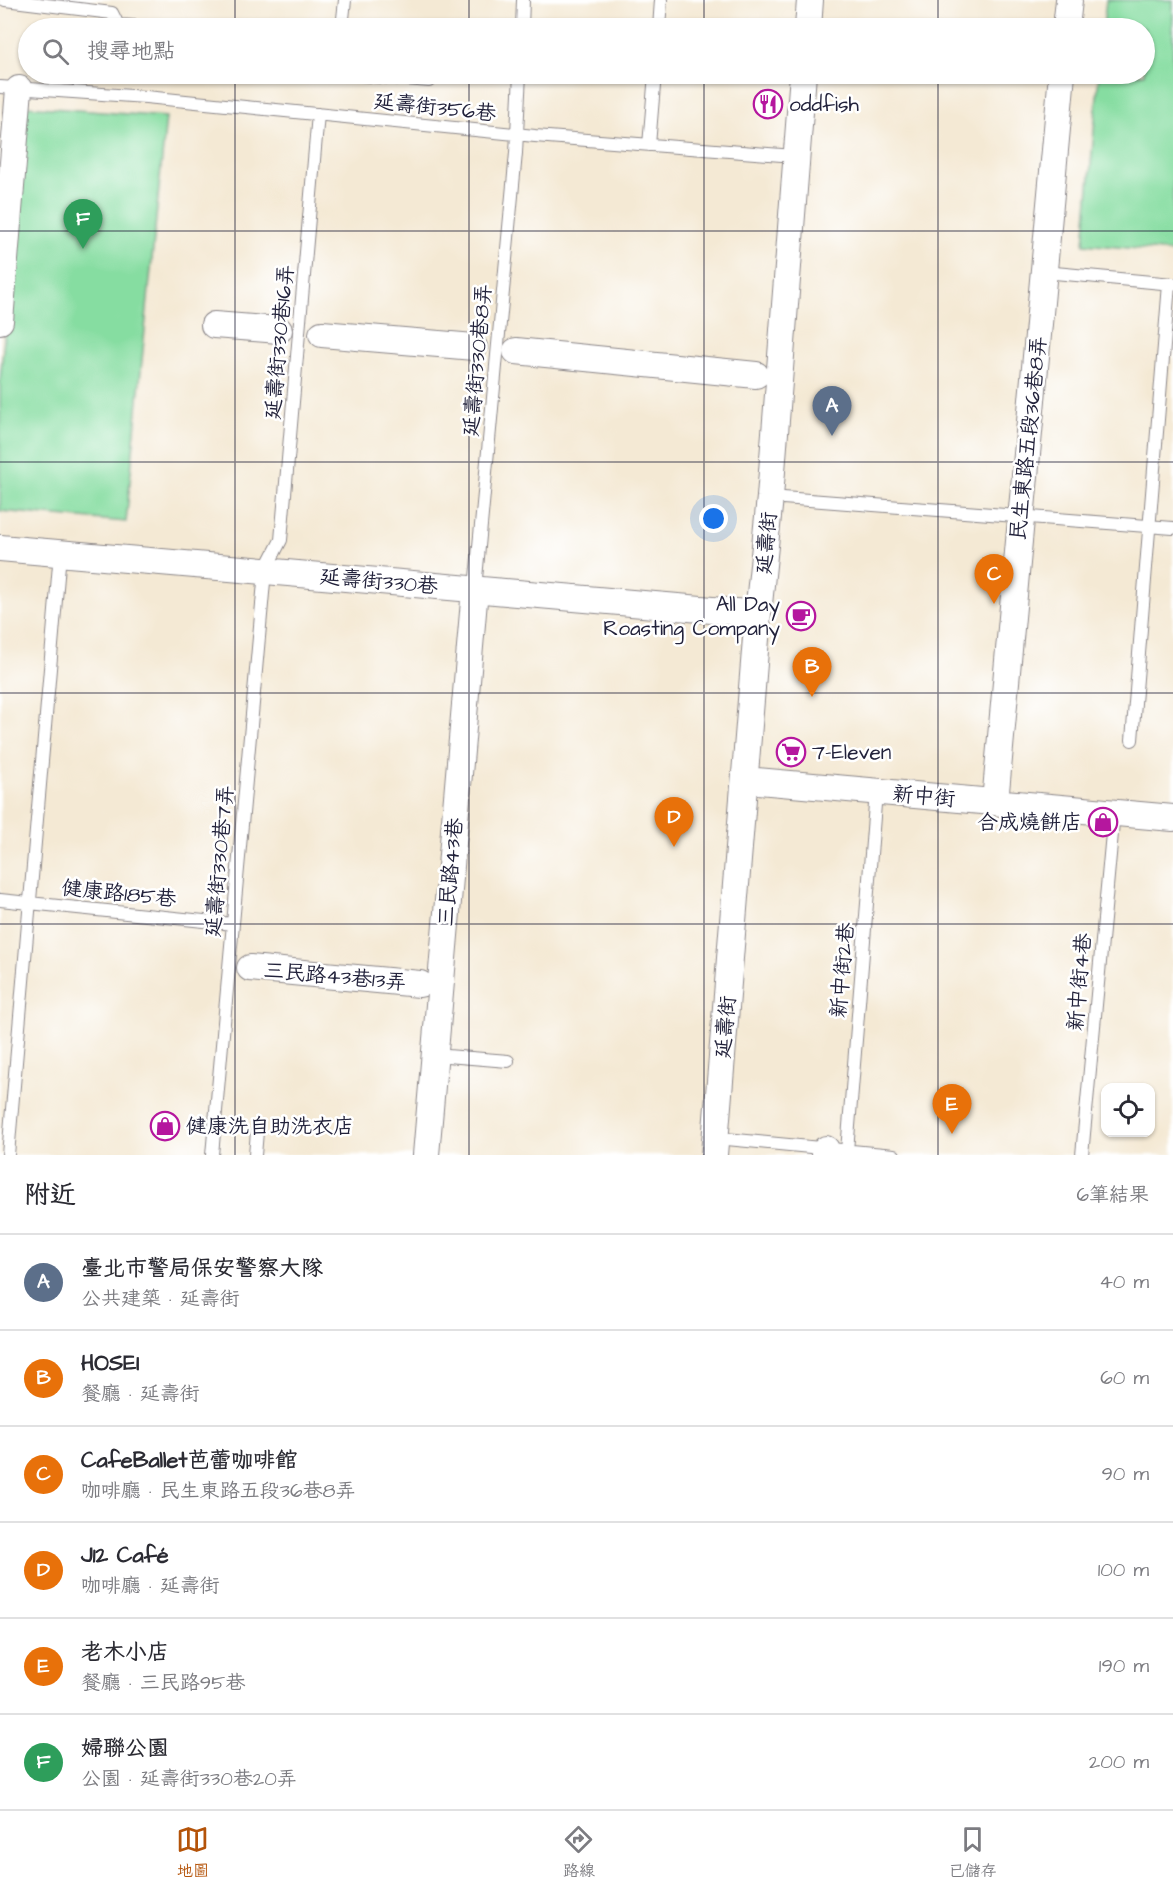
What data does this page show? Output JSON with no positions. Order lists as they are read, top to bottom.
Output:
{
  "streets": {
    "street": [
      "民生東路五段36巷8弄",
      "延壽街",
      "延壽街330巷",
      "新中街",
      "三民路43巷",
      "三民路43巷13弄"
    ],
    "lane": [
      "延壽街356巷",
      "延壽街330巷16弄",
      "延壽街330巷8弄",
      "延壽街330巷7弄",
      "健康路185巷",
      "新中街2巷",
      "新中街4巷"
    ]
  },
  "crossings": [
    ["延壽街356巷", "延壽街330巷16弄"],
    ["延壽街356巷", "延壽街330巷8弄"],
    ["延壽街356巷", "延壽街"],
    ["延壽街330巷16弄", "延壽街330巷"],
    ["延壽街330巷16弄", "延壽街330巷7弄"],
    ["延壽街330巷8弄", "延壽街330巷"],
    ["延壽街330巷8弄", "三民路43巷"],
    ["民生東路五段36巷8弄", "新中街"],
    ["延壽街", "延壽街330巷"],
    ["延壽街", "新中街"],
    ["延壽街330巷", "延壽街330巷7弄"],
    ["延壽街330巷", "三民路43巷"],
    ["新中街", "新中街2巷"],
    ["新中街", "新中街4巷"],
    ["延壽街330巷7弄", "健康路185巷"]
  ],
  "places": {
    "restaurant": ["oddfish"],
    "cafe": ["All Day Roasting Company"],
    "supermarket": ["7-Eleven"],
    "shop": ["合成燒餅店", "健康洗自助洗衣店"]
  },
  "page": {
    "search": "搜尋地點",
    "pins": [
      "F",
      "A",
      "C",
      "B",
      "D",
      "E"
    ],
    "heading": ["附近", "6筆結果"],
    "list": [
      {
        "mark": "A",
        "name": "臺北市警局保安警察大隊",
        "note": "公共建築 · 延壽街",
        "value": "40 m"
      },
      {
        "mark": "B",
        "name": "HOSEI",
        "note": "餐廳 · 延壽街",
        "value": "60 m"
      },
      {
        "mark": "C",
        "name": "CafeBallet芭蕾咖啡館",
        "note": "咖啡廳 · 民生東路五段36巷8弄",
        "value": "90 m"
      },
      {
        "mark": "D",
        "name": "J12 Café",
        "note": "咖啡廳 · 延壽街",
        "value": "100 m"
      },
      {
        "mark": "E",
        "name": "老木小店",
        "note": "餐廳 · 三民路95巷",
        "value": "190 m"
      },
      {
        "mark": "F",
        "name": "婦聯公園",
        "note": "公園 · 延壽街330巷20弄",
        "value": "200 m"
      }
    ],
    "nav": ["地圖", "路線", "已儲存"]
  }
}
